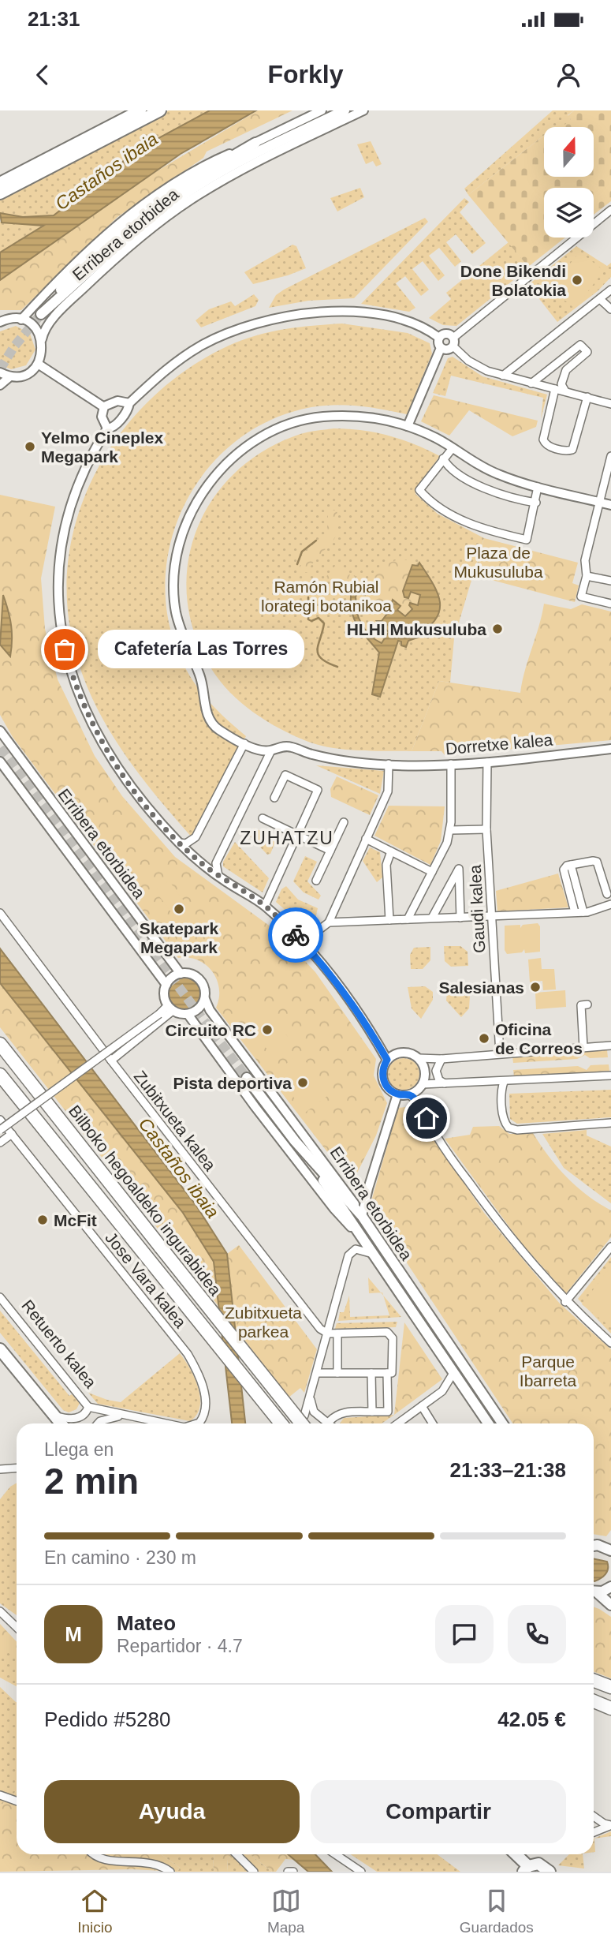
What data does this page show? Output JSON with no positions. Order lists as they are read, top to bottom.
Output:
{
  "streets": {
    "highway": ["Bilboko hegoaldeko ingurabidea"],
    "main road": ["Erribera etorbidea"],
    "street": [
      "Dorretxe kalea",
      "Gaudi kalea",
      "Zubitxueta kalea",
      "Jose Vara kalea",
      "Retuerto kalea"
    ]
  },
  "crossings": [
    ["Dorretxe kalea", "Gaudi kalea"],
    ["Jose Vara kalea", "Retuerto kalea"]
  ],
  "districts": ["ZUHATZU"],
  "water": ["Castaños ibaia"],
  "parks": [
    "Plaza de Mukusuluba",
    "Ramón Rubial lorategi botanikoa",
    "Zubitxueta parkea",
    "Parque Ibarreta"
  ],
  "places": [
    "Done Bikendi Bolatokia",
    "Yelmo Cineplex Megapark",
    "HLHI Mukusuluba",
    "Cafetería Las Torres",
    "Skatepark Megapark",
    "Salesianas",
    "Circuito RC",
    "Oficina de Correos",
    "Pista deportiva",
    "McFit"
  ],
  "north": "top",
  "page": {
    "status": "21:31",
    "header": "Forkly",
    "bubble": "Cafetería Las Torres",
    "heading": ["2 min", "Llega en", "21:33–21:38"],
    "panel": [
      "Mateo",
      "Repartidor · 4.7",
      "Pedido #5280",
      "42.05 €"
    ],
    "bar": "En camino · 230 m",
    "round": "M",
    "buttons": ["Ayuda", "Compartir"],
    "tabs": ["Inicio", "Mapa", "Guardados"]
  }
}
